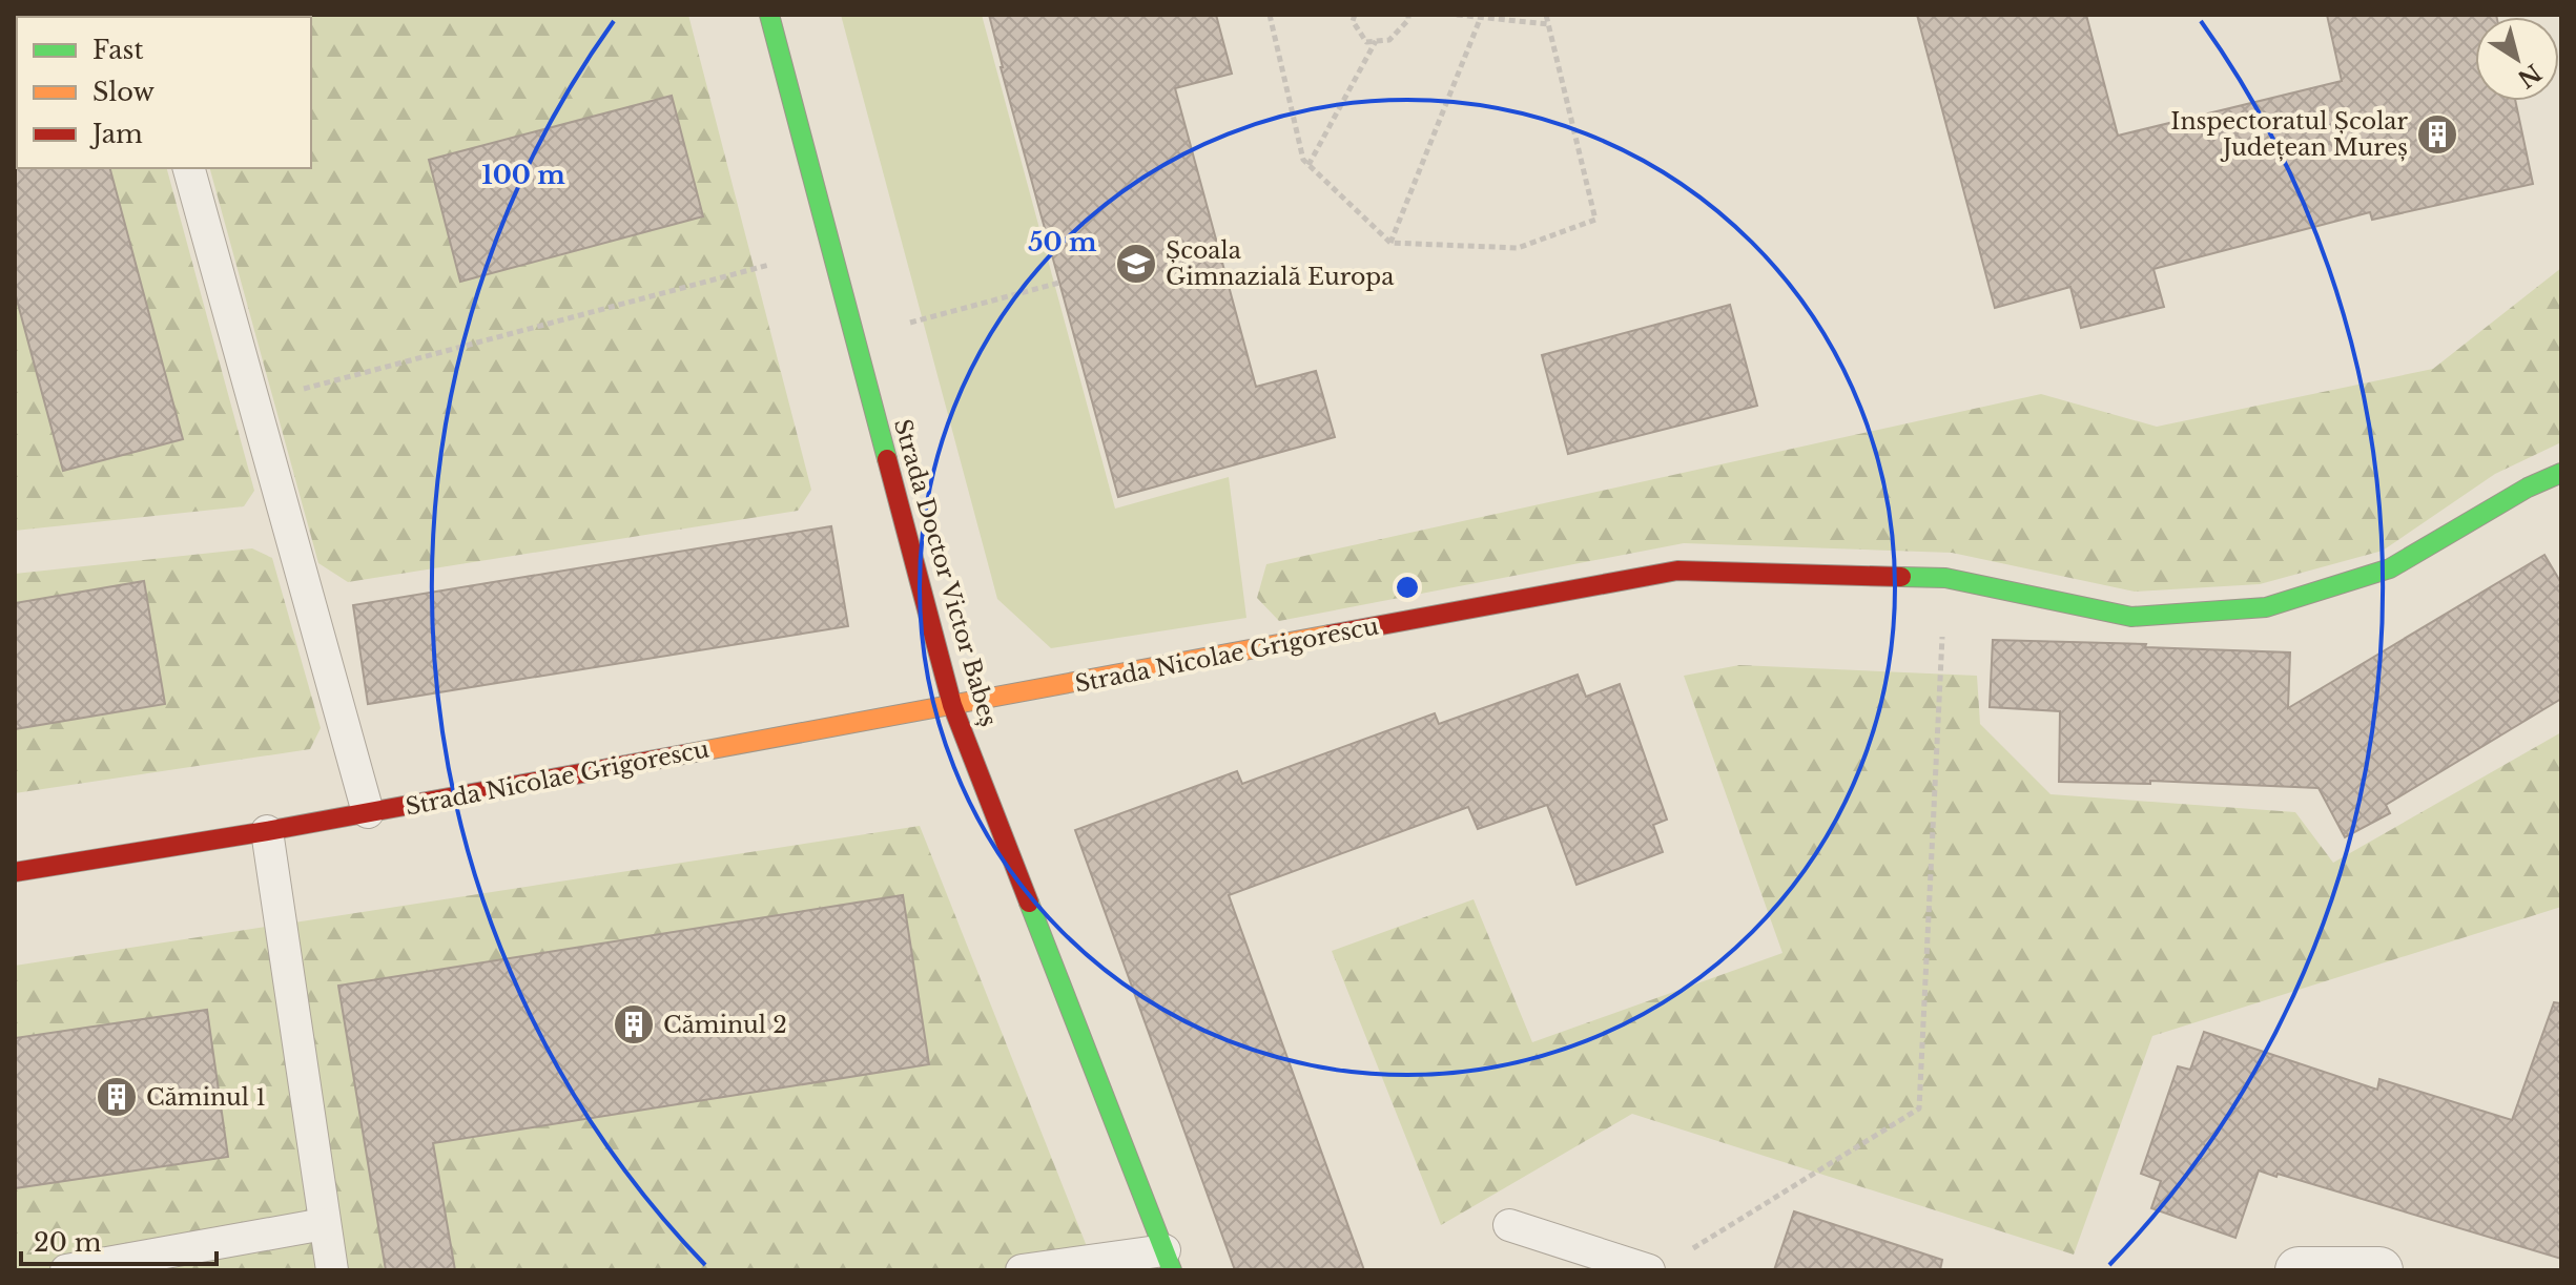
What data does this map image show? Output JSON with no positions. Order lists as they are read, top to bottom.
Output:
{
  "streets": {
    "street": ["Strada Doctor Victor Babeș", "Strada Nicolae Grigorescu"]
  },
  "crossings": [
    ["Strada Doctor Victor Babeș", "Strada Nicolae Grigorescu"]
  ],
  "places": {
    "building": ["Inspectoratul Școlar Județean Mureș", "Căminul 2", "Căminul 1"],
    "school or university": ["Școala Gimnazială Europa"]
  },
  "legend": ["Fast", "Slow", "Jam"],
  "scale_bar": "20 m",
  "north": "bottom right",
  "rings": ["100 m", "50 m"]
}
